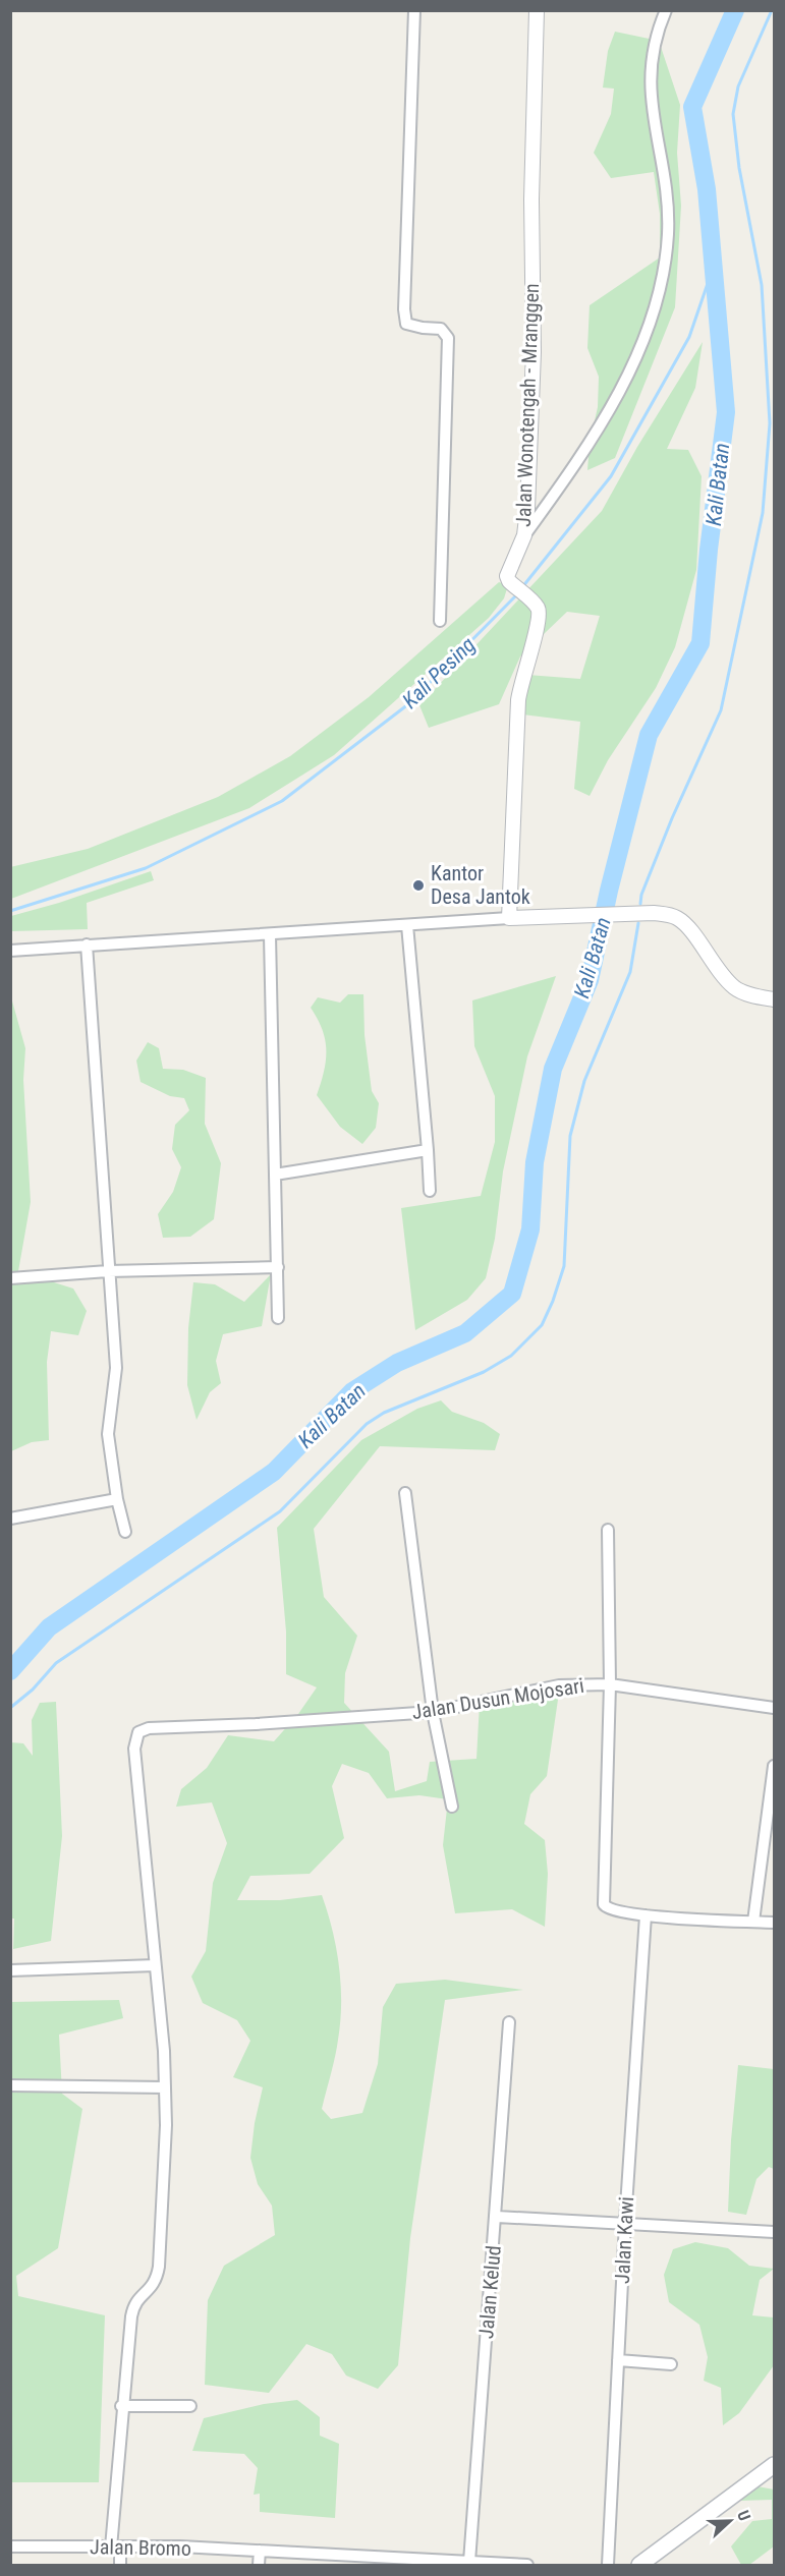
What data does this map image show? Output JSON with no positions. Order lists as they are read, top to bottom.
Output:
{
  "streets": {
    "street": [
      "Jalan Wonotengah - Mranggen",
      "Jalan Dusun Mojosari",
      "Jalan Kawi",
      "Jalan Kelud",
      "Jalan Bromo"
    ]
  },
  "crossings": [
    ["Jalan Kelud", "Jalan Bromo"]
  ],
  "water": ["Kali Batan", "Kali Pesing"],
  "places": ["Kantor Desa Jantok"],
  "north": "right"
}
